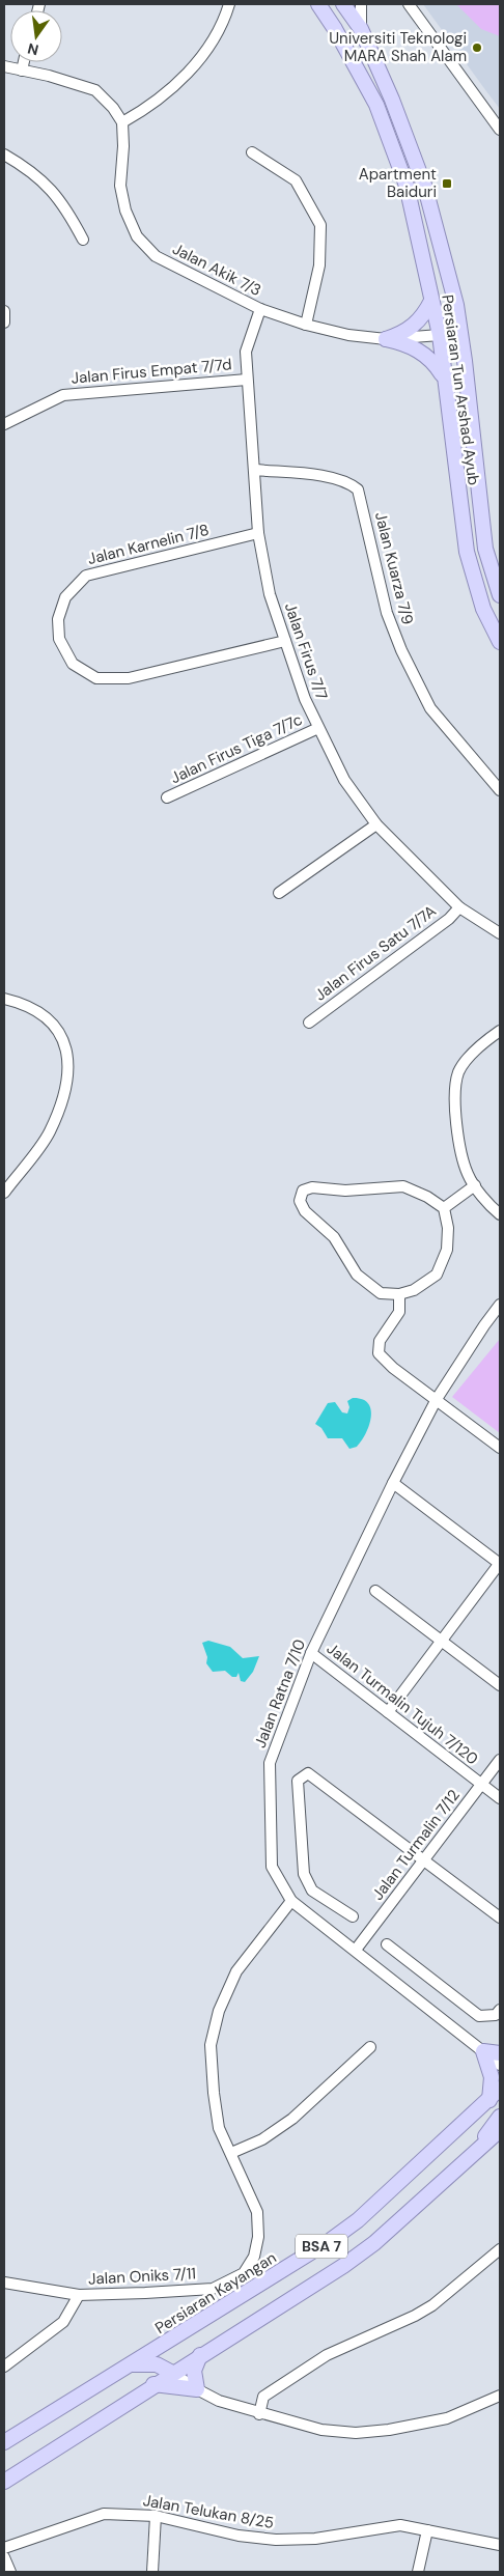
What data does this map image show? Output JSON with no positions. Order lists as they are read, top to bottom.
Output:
{
  "streets": {
    "main road": ["Persiaran Tun Arshad Ayub", "BSA 7", "Persiaran Kayangan"],
    "street": [
      "Jalan Akik 7/3",
      "Jalan Firus Empat 7/7d",
      "Jalan Karnelin 7/8",
      "Jalan Kuarza 7/9",
      "Jalan Firus 7/7",
      "Jalan Firus Tiga 7/7c",
      "Jalan Firus Satu 7/7A",
      "Jalan Ratna 7/10",
      "Jalan Turmalin Tujuh 7/120",
      "Jalan Turmalin 7/12",
      "Jalan Oniks 7/11",
      "Jalan Telukan 8/25"
    ]
  },
  "crossings": [
    ["Jalan Akik 7/3", "Persiaran Tun Arshad Ayub"],
    ["Jalan Akik 7/3", "Jalan Firus 7/7"],
    ["Jalan Firus Empat 7/7d", "Jalan Firus 7/7"],
    ["Jalan Karnelin 7/8", "Jalan Firus 7/7"],
    ["Jalan Kuarza 7/9", "Jalan Firus 7/7"],
    ["Jalan Firus 7/7", "Jalan Firus Tiga 7/7c"],
    ["Jalan Firus 7/7", "Jalan Firus Satu 7/7A"],
    ["Jalan Ratna 7/10", "Jalan Turmalin Tujuh 7/120"],
    ["Jalan Ratna 7/10", "Jalan Turmalin 7/12"],
    ["Jalan Ratna 7/10", "Jalan Oniks 7/11"],
    ["Jalan Turmalin Tujuh 7/120", "Jalan Turmalin 7/12"]
  ],
  "places": {
    "other": ["Universiti Teknologi MARA Shah Alam"],
    "transit": ["Apartment Baiduri"]
  },
  "north": "bottom"
}
